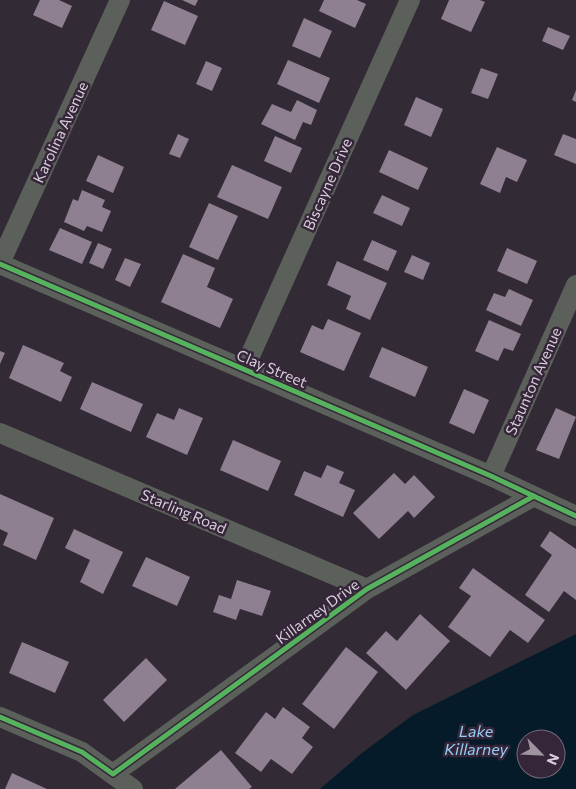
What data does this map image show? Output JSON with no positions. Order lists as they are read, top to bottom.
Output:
{
  "streets": {
    "street": [
      "Karolina Avenue",
      "Biscayne Drive",
      "Clay Street",
      "Staunton Avenue",
      "Starling Road",
      "Killarney Drive"
    ]
  },
  "crossings": [
    ["Karolina Avenue", "Clay Street"],
    ["Biscayne Drive", "Clay Street"],
    ["Clay Street", "Staunton Avenue"],
    ["Clay Street", "Killarney Drive"],
    ["Starling Road", "Killarney Drive"]
  ],
  "water": ["Lake Killarney"],
  "north": "bottom right"
}
